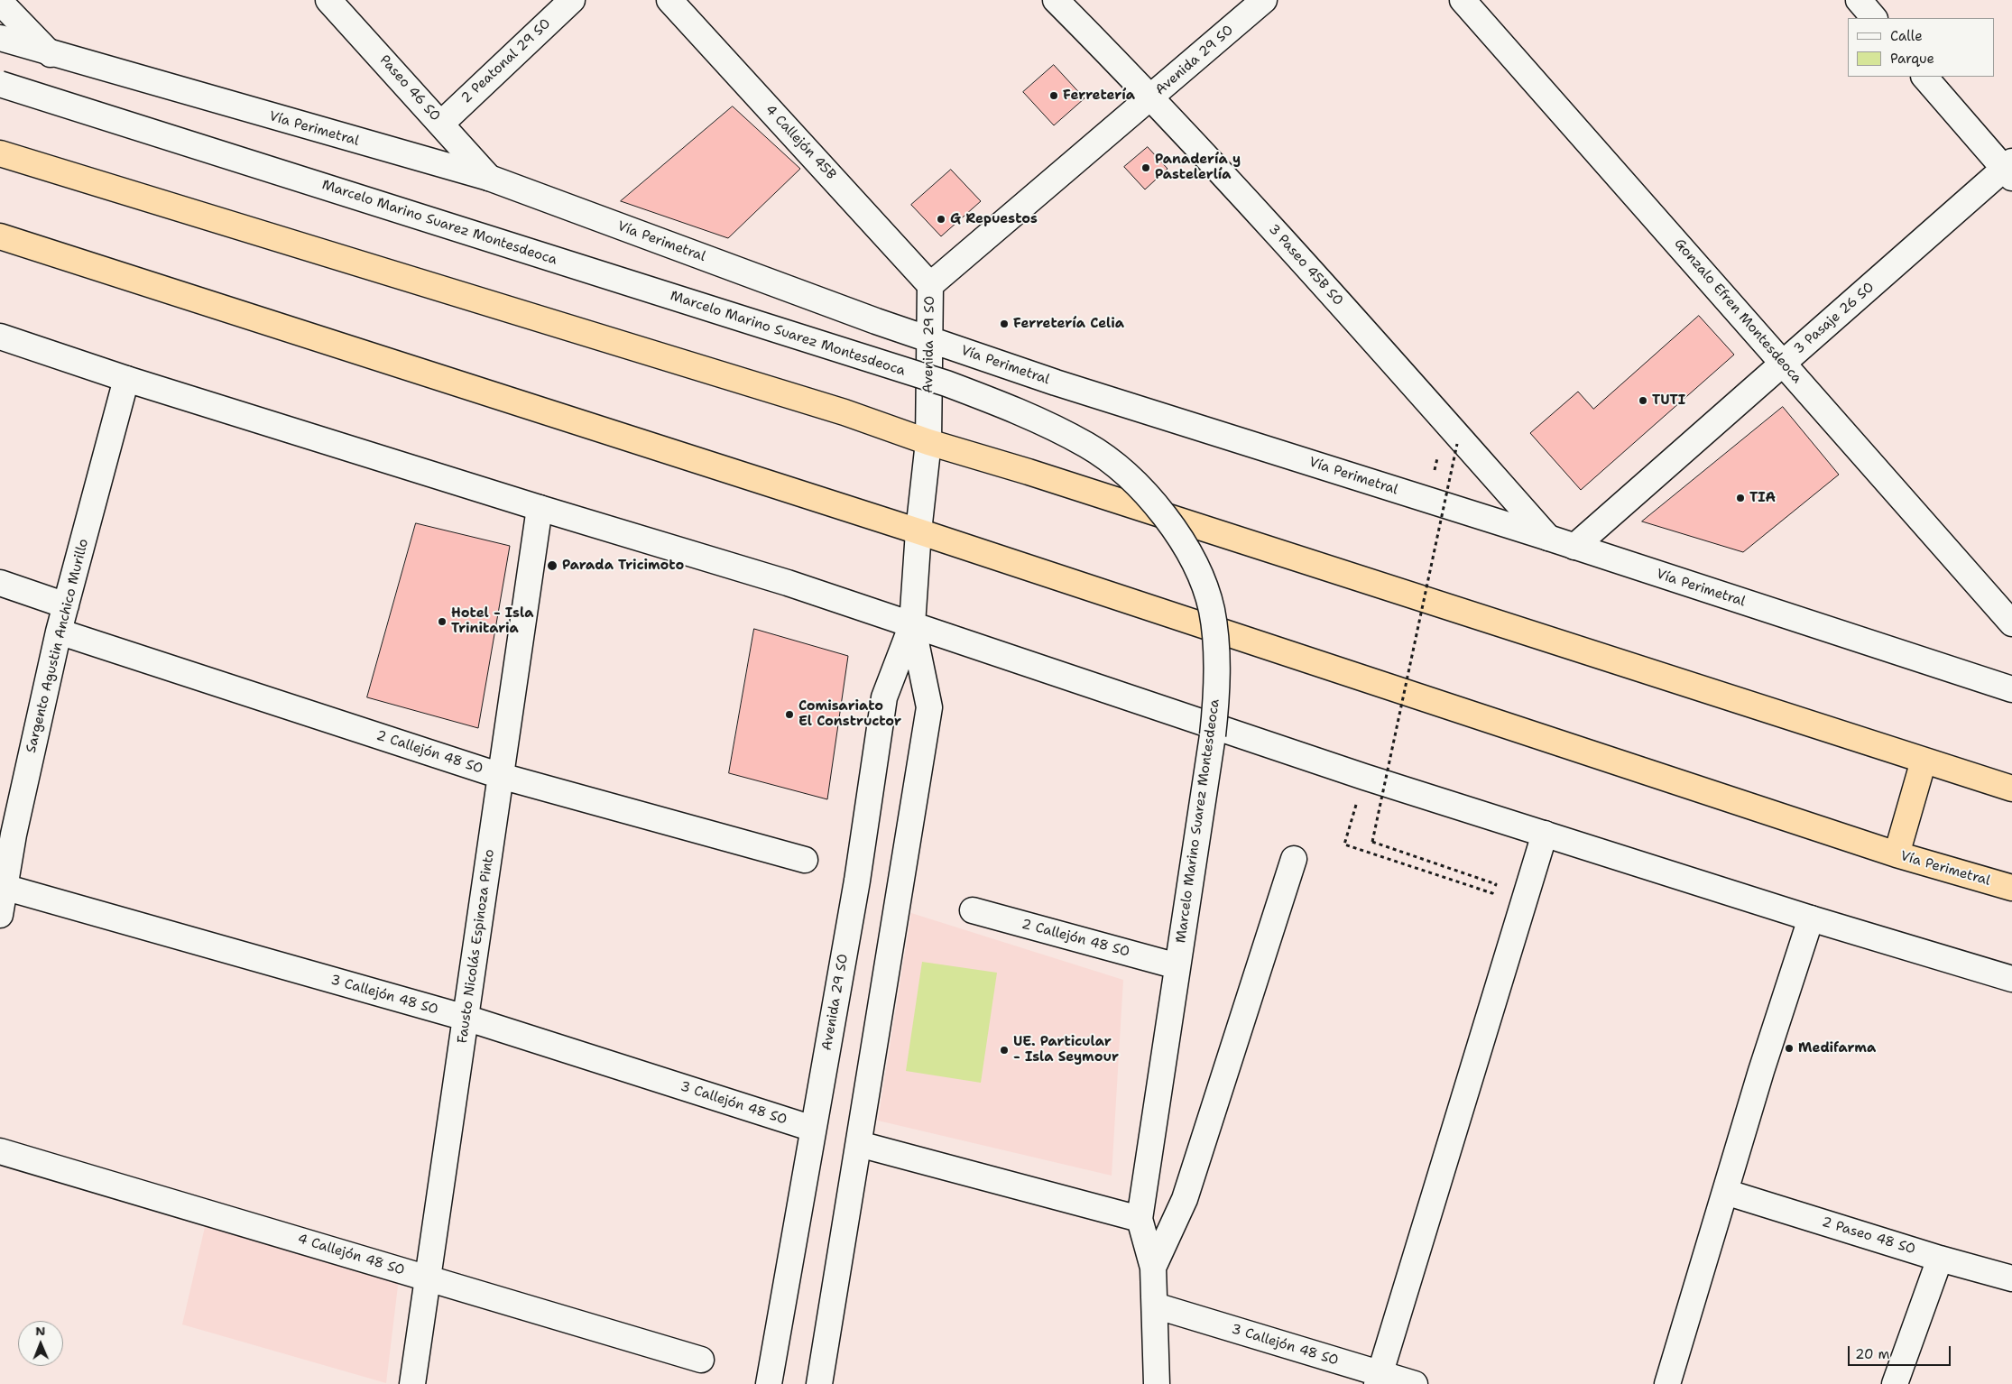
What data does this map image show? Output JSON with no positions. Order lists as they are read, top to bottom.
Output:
{
  "streets": {
    "highway": ["Vía Perimetral"],
    "street": [
      "Avenida 29 SO",
      "2 Peatonal 29 SO",
      "Paseo 46 SO",
      "4 Callejón 45B",
      "Marcelo Marino Suarez Montesdeoca",
      "3 Paseo 45B SO",
      "Gonzalo Efren Montesdeoca",
      "3 Pasaje 26 SO",
      "Sargento Agustin Anchico Murillo",
      "2 Callejón 48 SO",
      "Fausto Nicolás Espinoza Pinto",
      "3 Callejón 48 SO",
      "2 Paseo 48 SO",
      "4 Callejón 48 SO"
    ]
  },
  "crossings": [
    ["Avenida 29 SO", "Vía Perimetral"],
    ["Avenida 29 SO", "4 Callejón 45B"],
    ["Avenida 29 SO", "3 Paseo 45B SO"],
    ["Avenida 29 SO", "3 Callejón 48 SO"],
    ["2 Peatonal 29 SO", "Paseo 46 SO"],
    ["Paseo 46 SO", "Vía Perimetral"],
    ["Vía Perimetral", "3 Paseo 45B SO"],
    ["Vía Perimetral", "3 Pasaje 26 SO"],
    ["Marcelo Marino Suarez Montesdeoca", "2 Callejón 48 SO"],
    ["Marcelo Marino Suarez Montesdeoca", "3 Callejón 48 SO"],
    ["Gonzalo Efren Montesdeoca", "3 Pasaje 26 SO"],
    ["Sargento Agustin Anchico Murillo", "2 Callejón 48 SO"],
    ["Sargento Agustin Anchico Murillo", "3 Callejón 48 SO"],
    ["2 Callejón 48 SO", "Fausto Nicolás Espinoza Pinto"],
    ["Fausto Nicolás Espinoza Pinto", "3 Callejón 48 SO"],
    ["Fausto Nicolás Espinoza Pinto", "4 Callejón 48 SO"]
  ],
  "places": [
    "Ferretería",
    "Panadería y Pastelerlía",
    "G Repuestos",
    "Ferretería Celia",
    "TUTI",
    "TIA",
    "Parada Tricimoto",
    "Hotel - Isla Trinitaria",
    "Comisariato El Constructor",
    "Medifarma",
    "UE. Particular - Isla Seymour"
  ],
  "legend": ["Calle", "Parque"],
  "scale_bar": "20 m",
  "north": "top"
}
